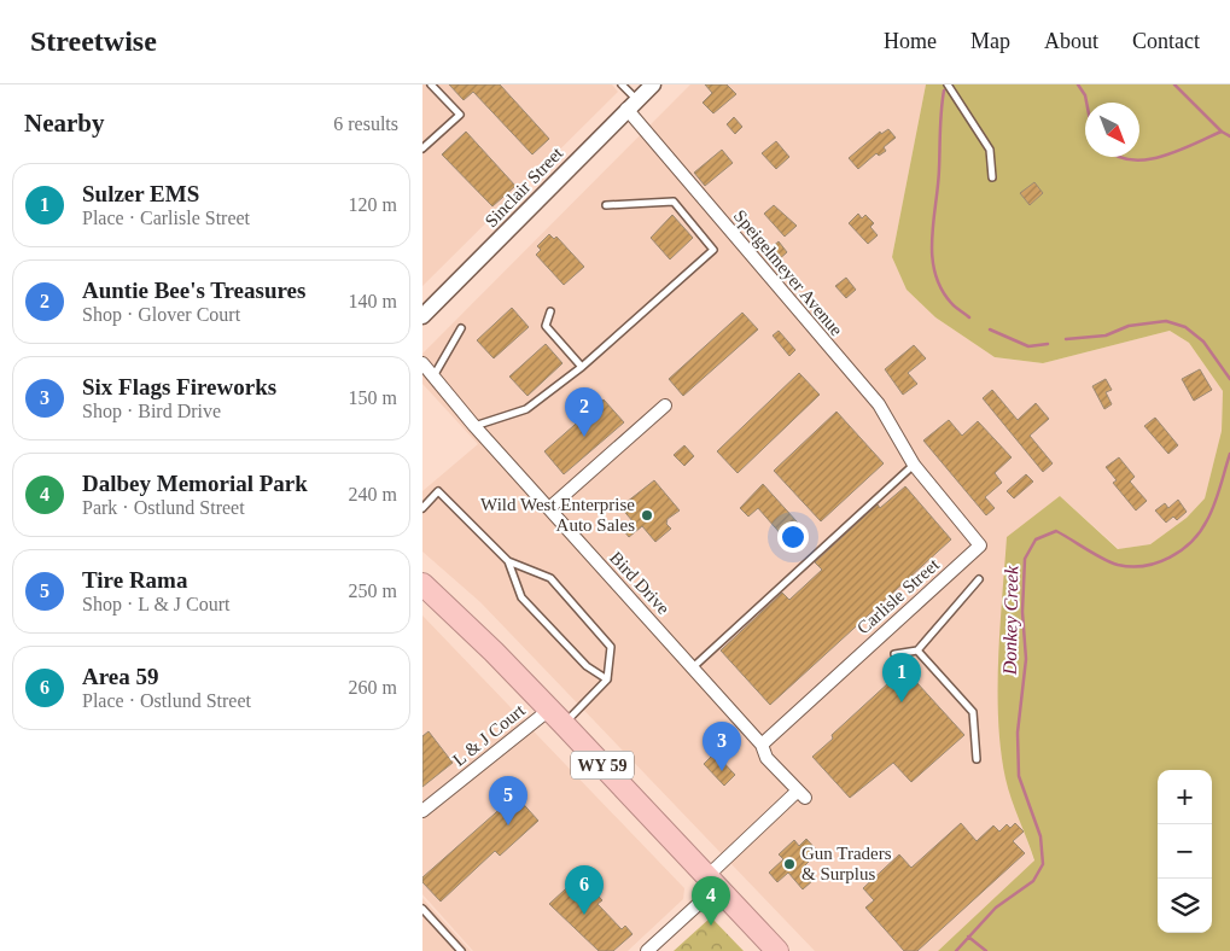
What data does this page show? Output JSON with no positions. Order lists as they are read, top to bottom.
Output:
{
  "streets": {
    "highway": ["WY 59"],
    "street": [
      "Sinclair Street",
      "Speigelmeyer Avenue",
      "Bird Drive",
      "Carlisle Street",
      "L & J Court"
    ]
  },
  "crossings": [
    ["Sinclair Street", "Speigelmeyer Avenue"],
    ["Speigelmeyer Avenue", "Carlisle Street"],
    ["Bird Drive", "Carlisle Street"],
    ["Bird Drive", "WY 59"],
    ["L & J Court", "WY 59"]
  ],
  "water": ["Donkey Creek"],
  "places": ["Wild West Enterprise Auto Sales", "Gun Traders & Surplus"],
  "north": "bottom right",
  "page": {
    "header": "Streetwise",
    "nav": [
      "Home",
      "Map",
      "About",
      "Contact"
    ],
    "heading": ["Nearby", "6 results"],
    "list": [
      {
        "mark": "1",
        "name": "Sulzer EMS",
        "note": "Place · Carlisle Street",
        "value": "120 m"
      },
      {
        "mark": "2",
        "name": "Auntie Bee's Treasures",
        "note": "Shop · Glover Court",
        "value": "140 m"
      },
      {
        "mark": "3",
        "name": "Six Flags Fireworks",
        "note": "Shop · Bird Drive",
        "value": "150 m"
      },
      {
        "mark": "4",
        "name": "Dalbey Memorial Park",
        "note": "Park · Ostlund Street",
        "value": "240 m"
      },
      {
        "mark": "5",
        "name": "Tire Rama",
        "note": "Shop · L & J Court",
        "value": "250 m"
      },
      {
        "mark": "6",
        "name": "Area 59",
        "note": "Place · Ostlund Street",
        "value": "260 m"
      }
    ],
    "pins": [
      "2",
      "1",
      "3",
      "5",
      "6",
      "4"
    ],
    "map_buttons": ["+", "−"]
  }
}
